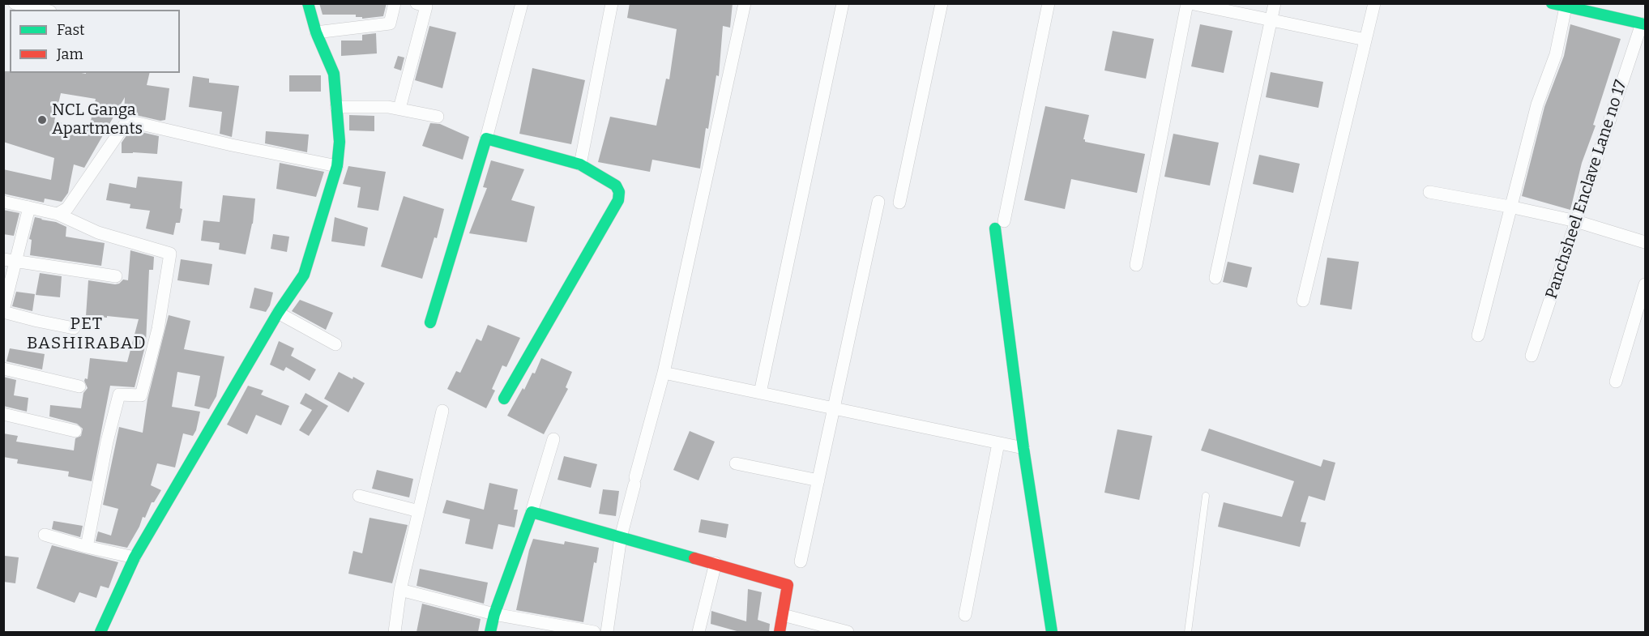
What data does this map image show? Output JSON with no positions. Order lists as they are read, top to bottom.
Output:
{
  "streets": {
    "street": ["Panchsheel Enclave Lane no 17"]
  },
  "districts": ["PET BASHIRABAD"],
  "places": ["NCL Ganga Apartments"],
  "legend": ["Fast", "Jam"]
}
